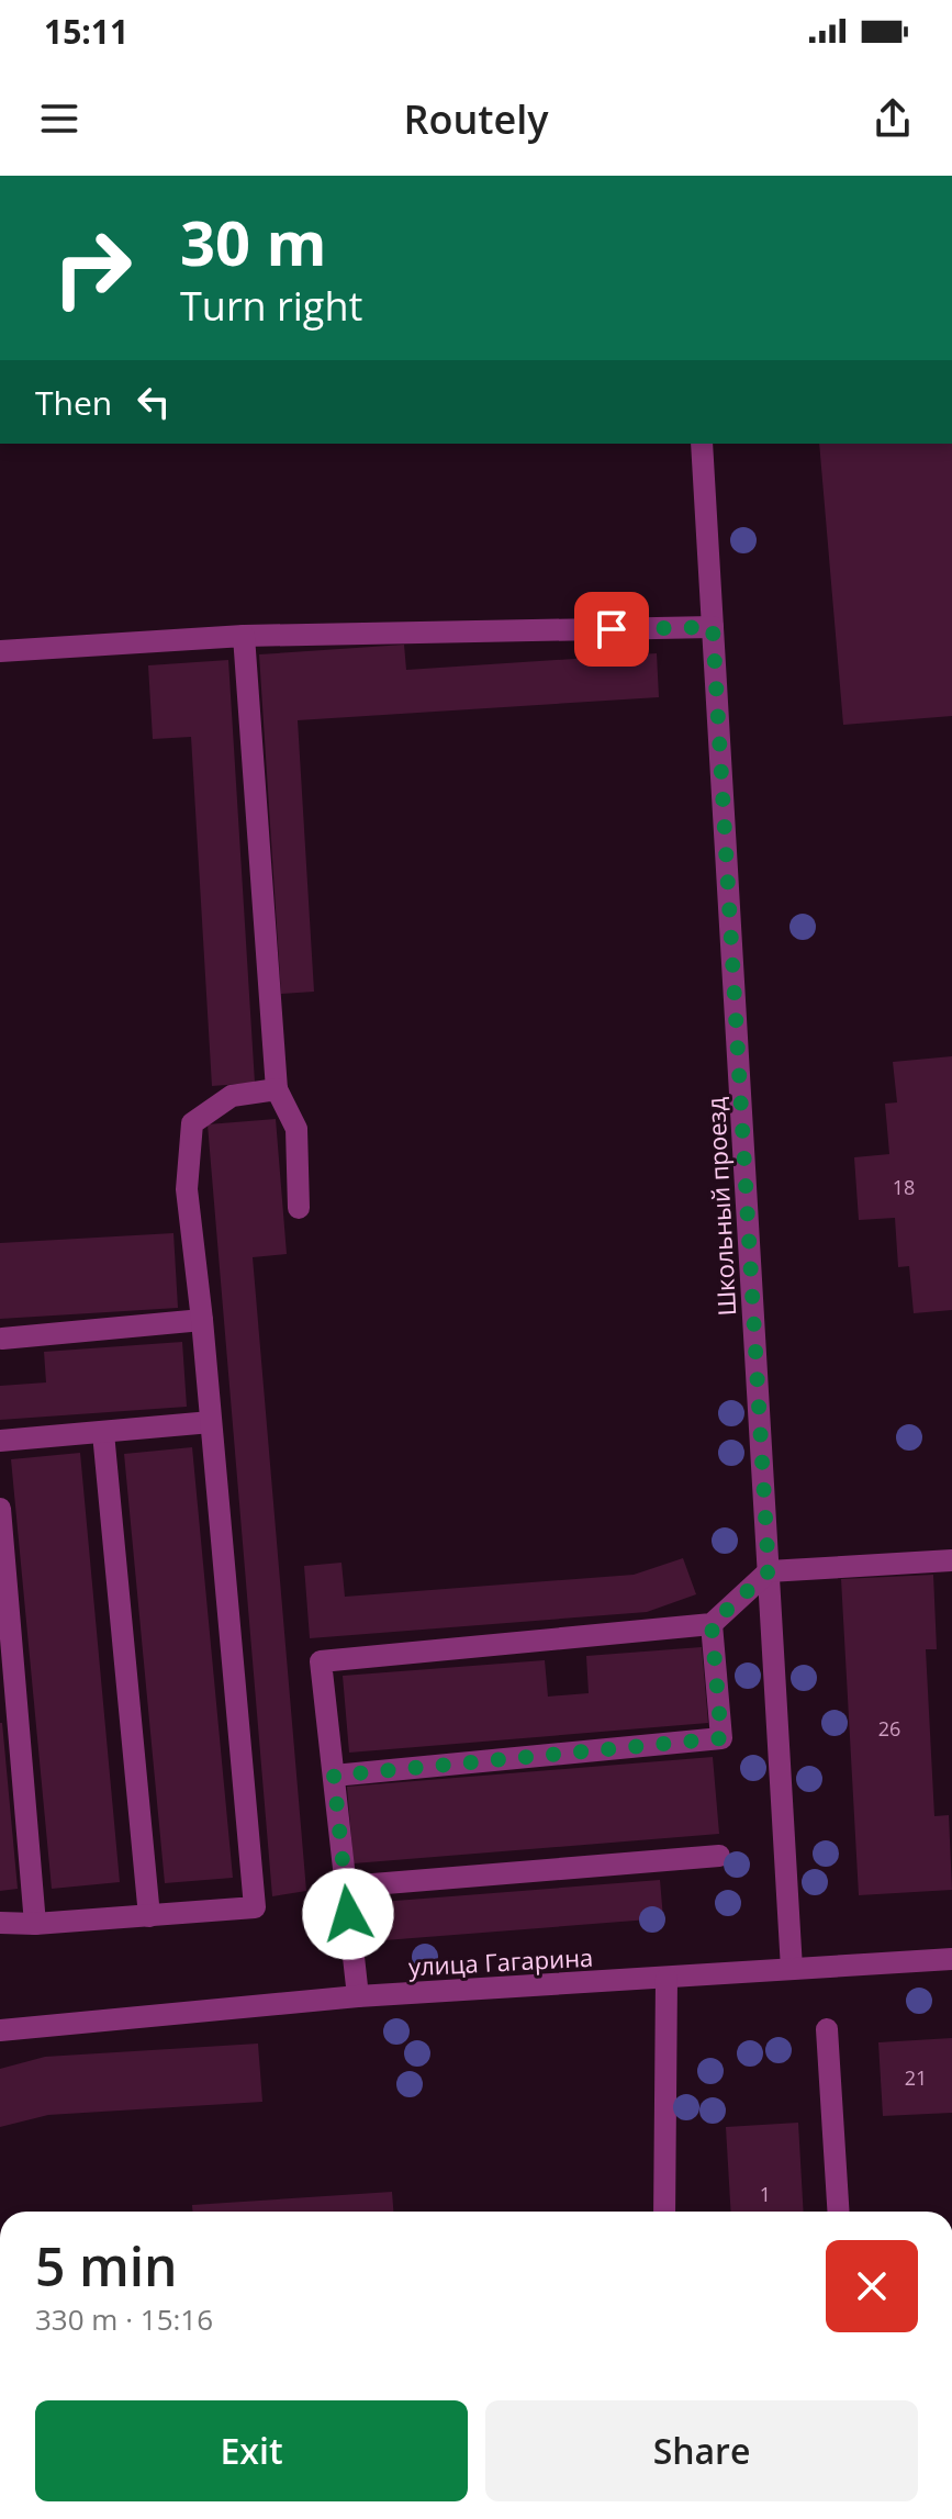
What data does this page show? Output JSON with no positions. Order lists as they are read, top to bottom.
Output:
{
  "streets": {
    "street": ["Школьный проезд", "улица Гагарина"]
  },
  "crossings": [
    ["Школьный проезд", "улица Гагарина"]
  ],
  "house_numbers": [
    "18",
    "26",
    "21",
    "1"
  ],
  "page": {
    "status": "15:11",
    "header": "Routely",
    "turn": ["30 m", "Turn right"],
    "then": "Then",
    "heading": ["5 min", "330 m · 15:16"],
    "buttons": ["Exit", "Share"]
  }
}
